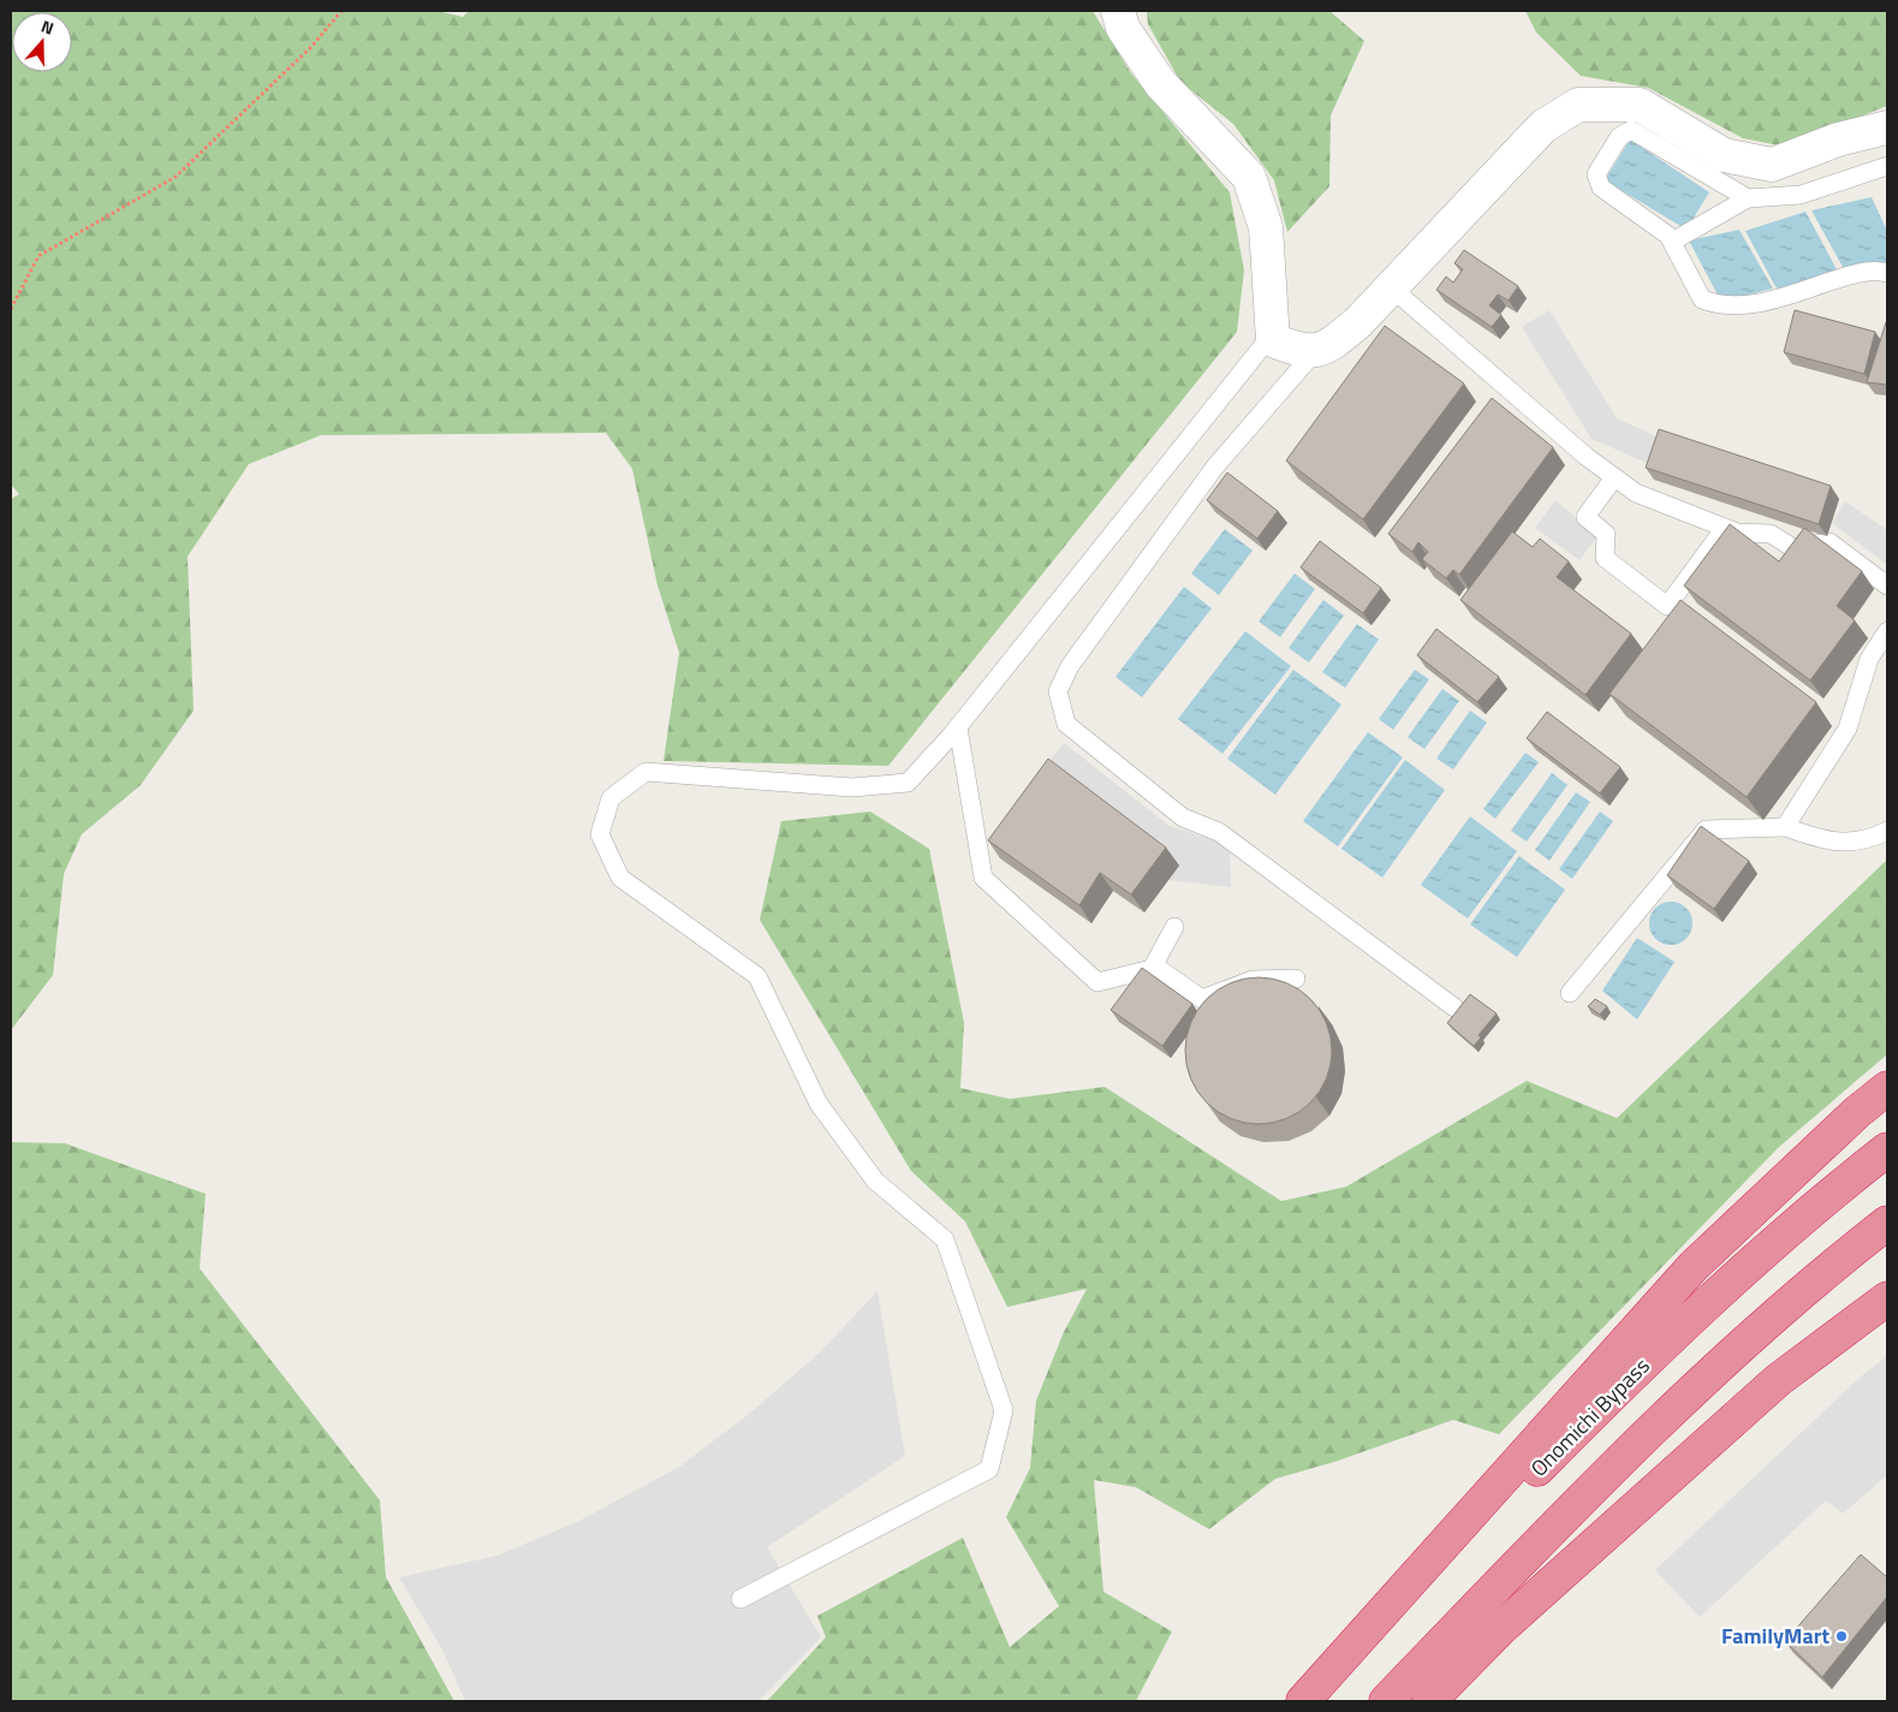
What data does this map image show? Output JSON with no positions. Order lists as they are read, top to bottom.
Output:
{
  "streets": {
    "highway": ["Onomichi Bypass"]
  },
  "places": ["FamilyMart"],
  "north": "top"
}
